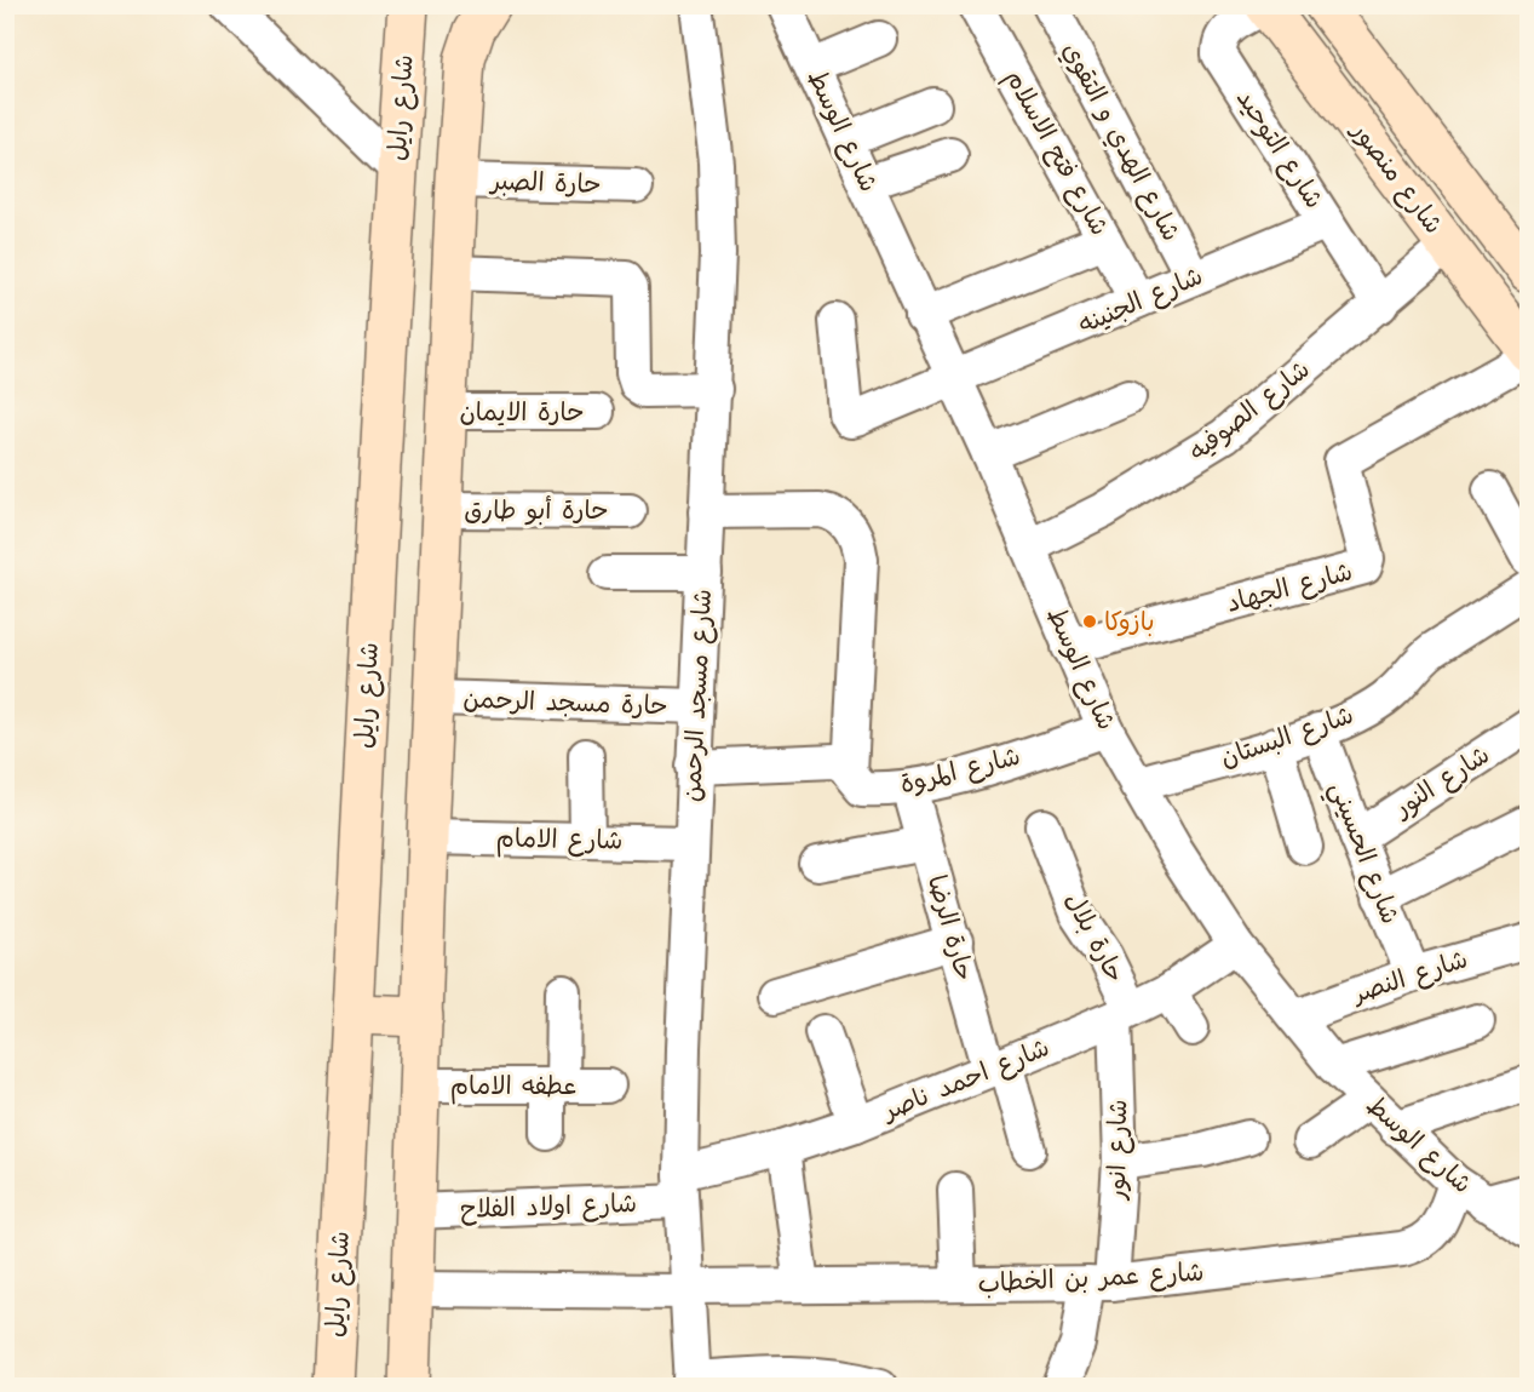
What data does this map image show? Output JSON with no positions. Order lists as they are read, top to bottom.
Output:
{
  "streets": {
    "street": [
      "شارع رايل",
      "شارع الوسط",
      "شارع الهدي و التقوي",
      "شارع التوحيد",
      "شارع فتح الاسلام",
      "شارع منصور",
      "حارة الصبر",
      "شارع الجنينه",
      "شارع الصوفيه",
      "حارة الايمان",
      "حارة أبو طارق",
      "شارع الجهاد",
      "شارع مسجد الرحمن",
      "حارة مسجد الرحمن",
      "شارع البستان",
      "شارع المروة",
      "شارع النور",
      "شارع الامام",
      "شارع الحسيني",
      "حارة الرضا",
      "حارة بلال",
      "شارع النصر",
      "شارع احمد ناصر",
      "عطفه الامام",
      "شارع انور",
      "شارع اولاد الفلاح",
      "شارع عمر بن الخطاب"
    ]
  },
  "crossings": [
    ["شارع الوسط", "شارع الجنينه"],
    ["شارع الوسط", "شارع الصوفيه"],
    ["شارع الوسط", "شارع الجهاد"],
    ["شارع الوسط", "شارع البستان"],
    ["شارع الوسط", "شارع المروة"],
    ["شارع الوسط", "شارع النصر"],
    ["شارع الوسط", "شارع احمد ناصر"],
    ["شارع الوسط", "شارع عمر بن الخطاب"],
    ["شارع الهدي و التقوي", "شارع الجنينه"],
    ["شارع التوحيد", "شارع منصور"],
    ["شارع التوحيد", "شارع الجنينه"],
    ["شارع التوحيد", "شارع الصوفيه"],
    ["شارع فتح الاسلام", "شارع الجنينه"],
    ["شارع منصور", "شارع الصوفيه"],
    ["شارع مسجد الرحمن", "حارة مسجد الرحمن"],
    ["شارع مسجد الرحمن", "شارع المروة"],
    ["شارع مسجد الرحمن", "شارع الامام"],
    ["شارع مسجد الرحمن", "شارع احمد ناصر"],
    ["شارع مسجد الرحمن", "شارع اولاد الفلاح"],
    ["شارع مسجد الرحمن", "شارع عمر بن الخطاب"],
    ["شارع البستان", "شارع الحسيني"],
    ["شارع المروة", "حارة الرضا"],
    ["شارع النور", "شارع الحسيني"],
    ["شارع الحسيني", "شارع النصر"],
    ["حارة الرضا", "شارع احمد ناصر"],
    ["حارة بلال", "شارع احمد ناصر"],
    ["حارة بلال", "شارع انور"],
    ["شارع احمد ناصر", "شارع انور"],
    ["شارع احمد ناصر", "شارع اولاد الفلاح"],
    ["شارع انور", "شارع عمر بن الخطاب"]
  ],
  "places": ["بازوكا"]
}
